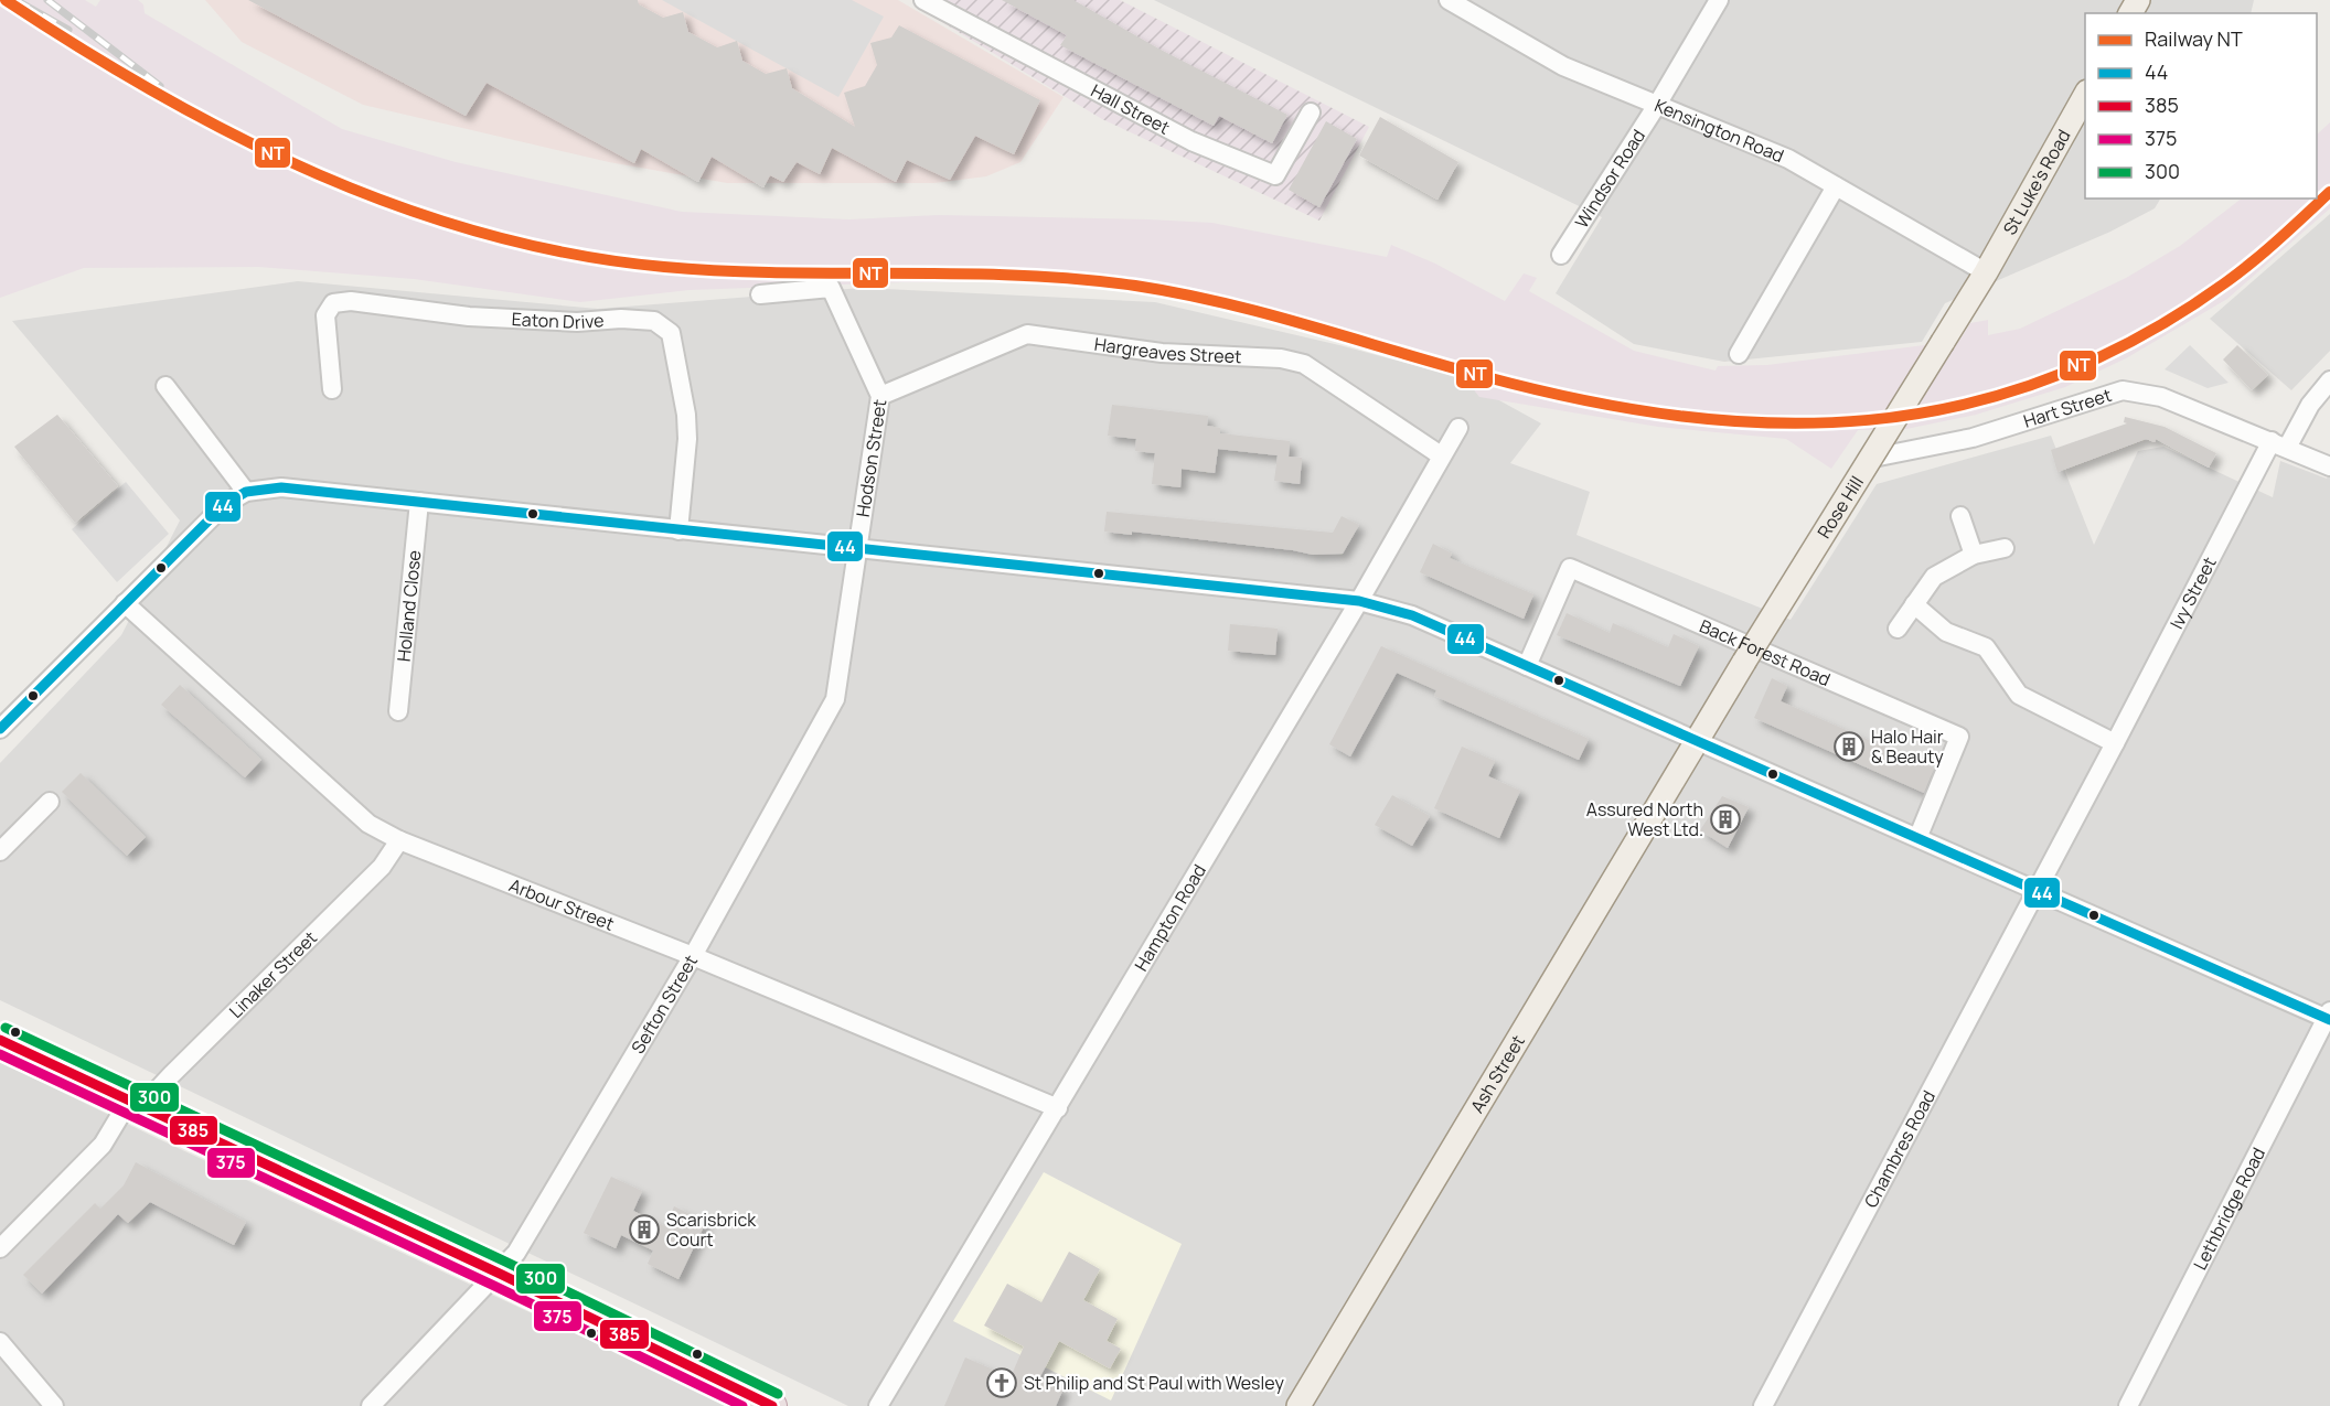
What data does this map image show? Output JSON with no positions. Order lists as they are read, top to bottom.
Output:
{
  "streets": {
    "main road": ["St Luke's Road", "Rose Hill", "Ash Street"],
    "street": [
      "Hall Street",
      "Kensington Road",
      "Windsor Road",
      "Eaton Drive",
      "Hargreaves Street",
      "Hart Street",
      "Hodson Street",
      "Ivy Street",
      "Holland Close",
      "Back Forest Road",
      "Arbour Street",
      "Hampton Road",
      "Linaker Street",
      "Sefton Street",
      "Chambres Road",
      "Lethbridge Road"
    ]
  },
  "crossings": [
    ["Kensington Road", "Windsor Road"],
    ["Kensington Road", "St Luke's Road"],
    ["Kensington Road", "Rose Hill"],
    ["St Luke's Road", "Rose Hill"],
    ["Hargreaves Street", "Hodson Street"],
    ["Hargreaves Street", "Hampton Road"],
    ["Hart Street", "Rose Hill"],
    ["Hart Street", "Ivy Street"],
    ["Hodson Street", "Sefton Street"],
    ["Rose Hill", "Ash Street"],
    ["Ivy Street", "Chambres Road"],
    ["Arbour Street", "Hampton Road"],
    ["Arbour Street", "Linaker Street"],
    ["Arbour Street", "Sefton Street"]
  ],
  "places": {
    "building": ["Halo Hair & Beauty", "Assured North West Ltd.", "Scarisbrick Court"],
    "church": ["St Philip and St Paul with Wesley"]
  },
  "lines": [
    "rail line NT",
    "transit line 44",
    "transit line 300",
    "transit line 385",
    "transit line 375"
  ],
  "legend": [
    "Railway NT",
    "44",
    "385",
    "375",
    "300"
  ]
}
